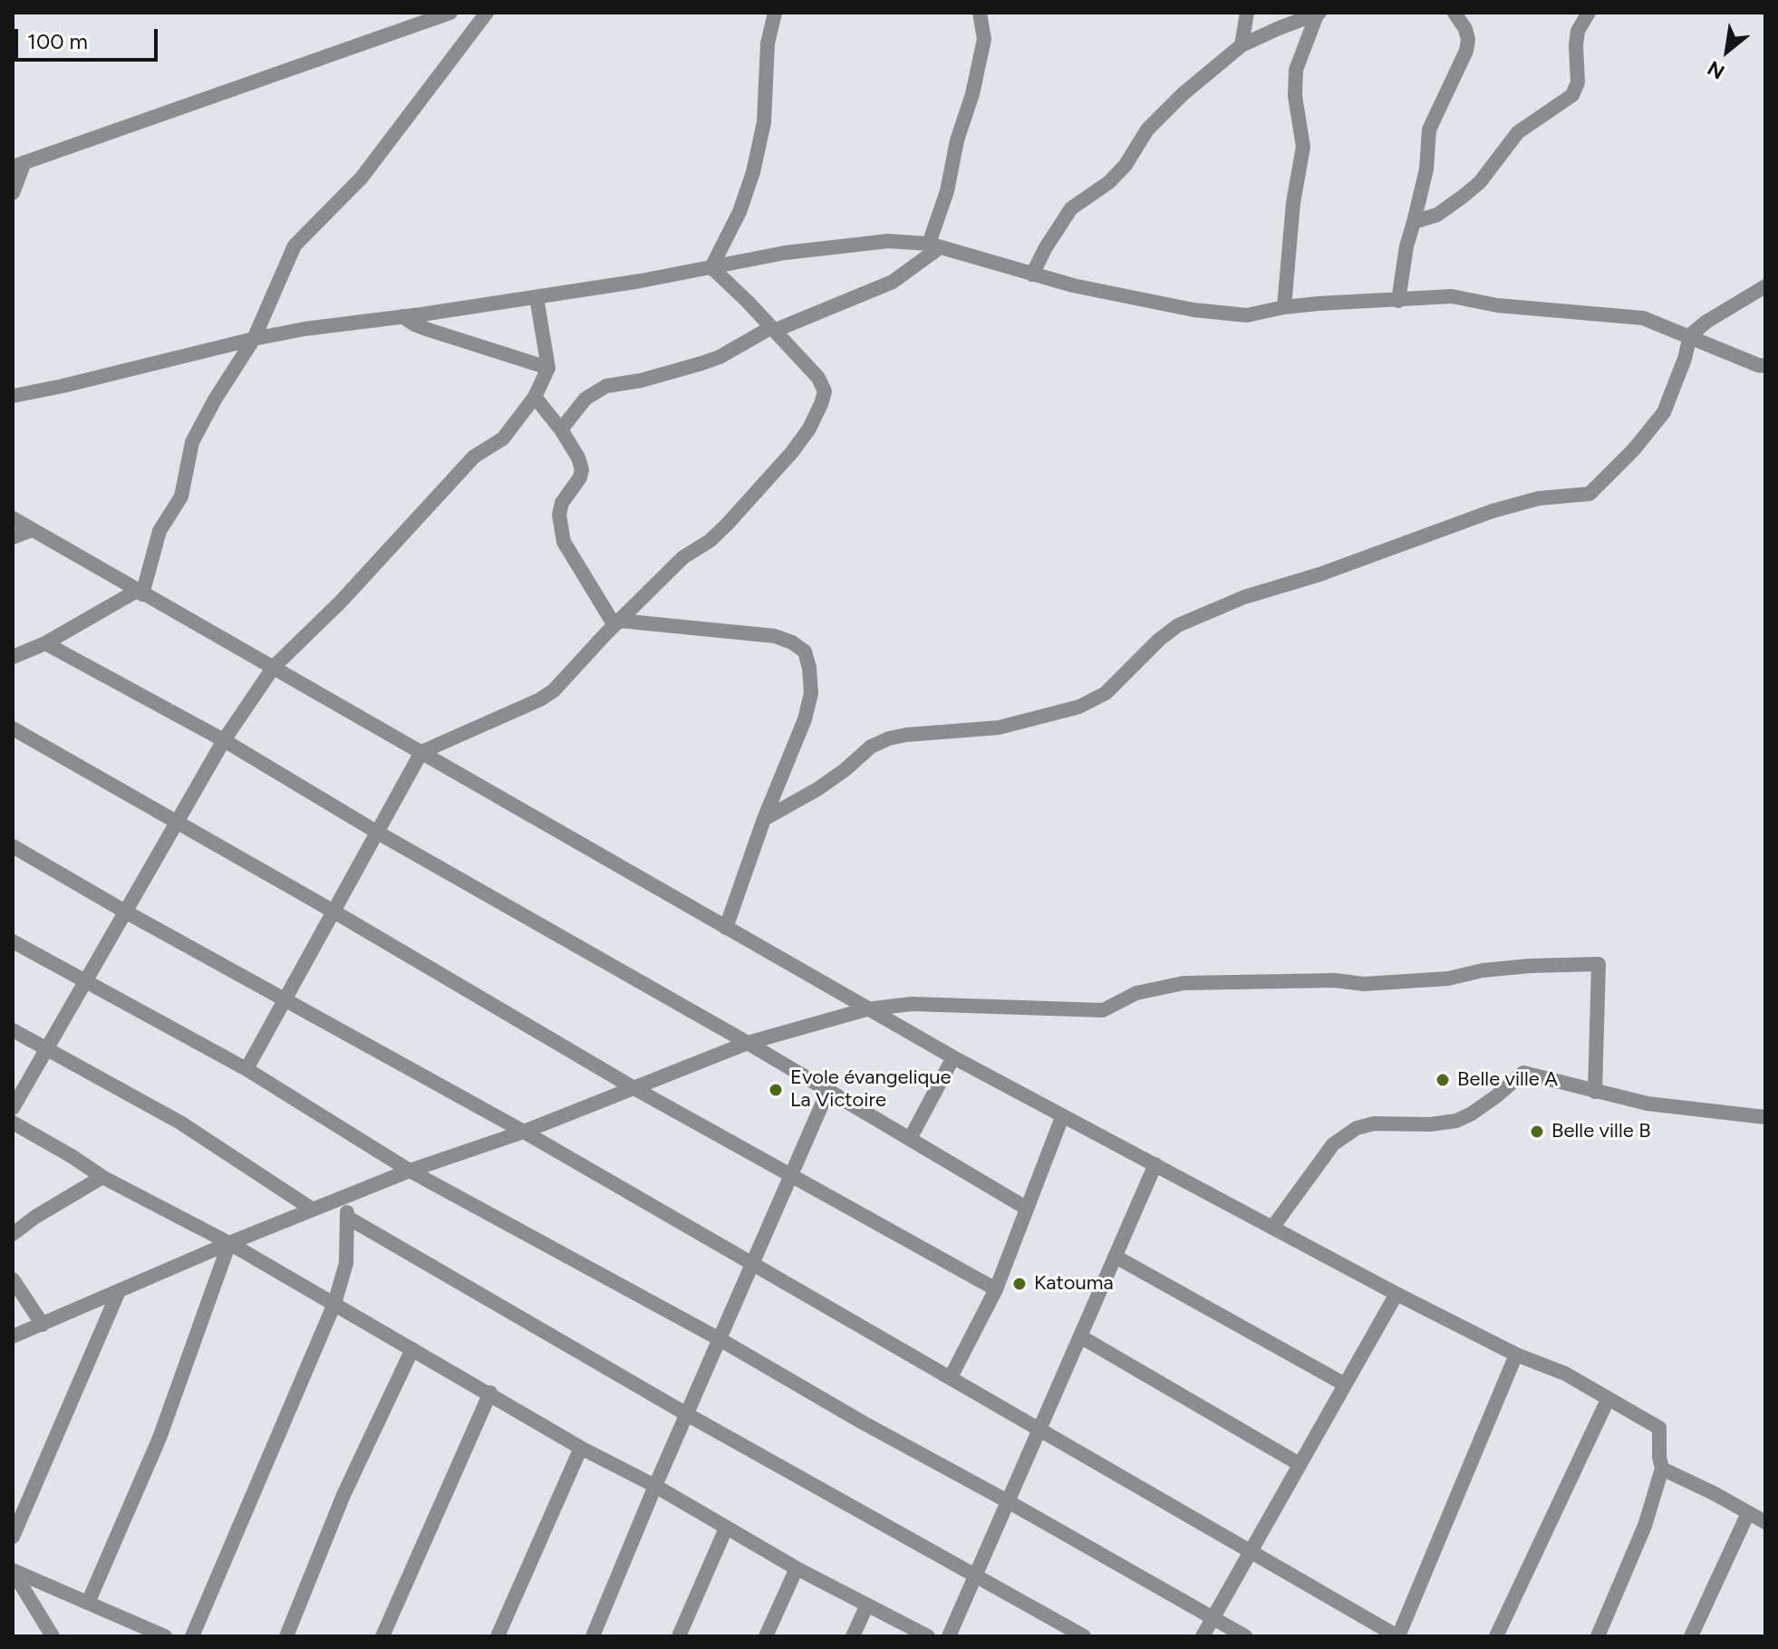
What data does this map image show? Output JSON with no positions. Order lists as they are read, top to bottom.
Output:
{
  "places": [
    "Belle ville A",
    "Evole évangelique La Victoire",
    "Belle ville B",
    "Katouma"
  ],
  "scale_bar": "100 m",
  "north": "bottom left"
}
